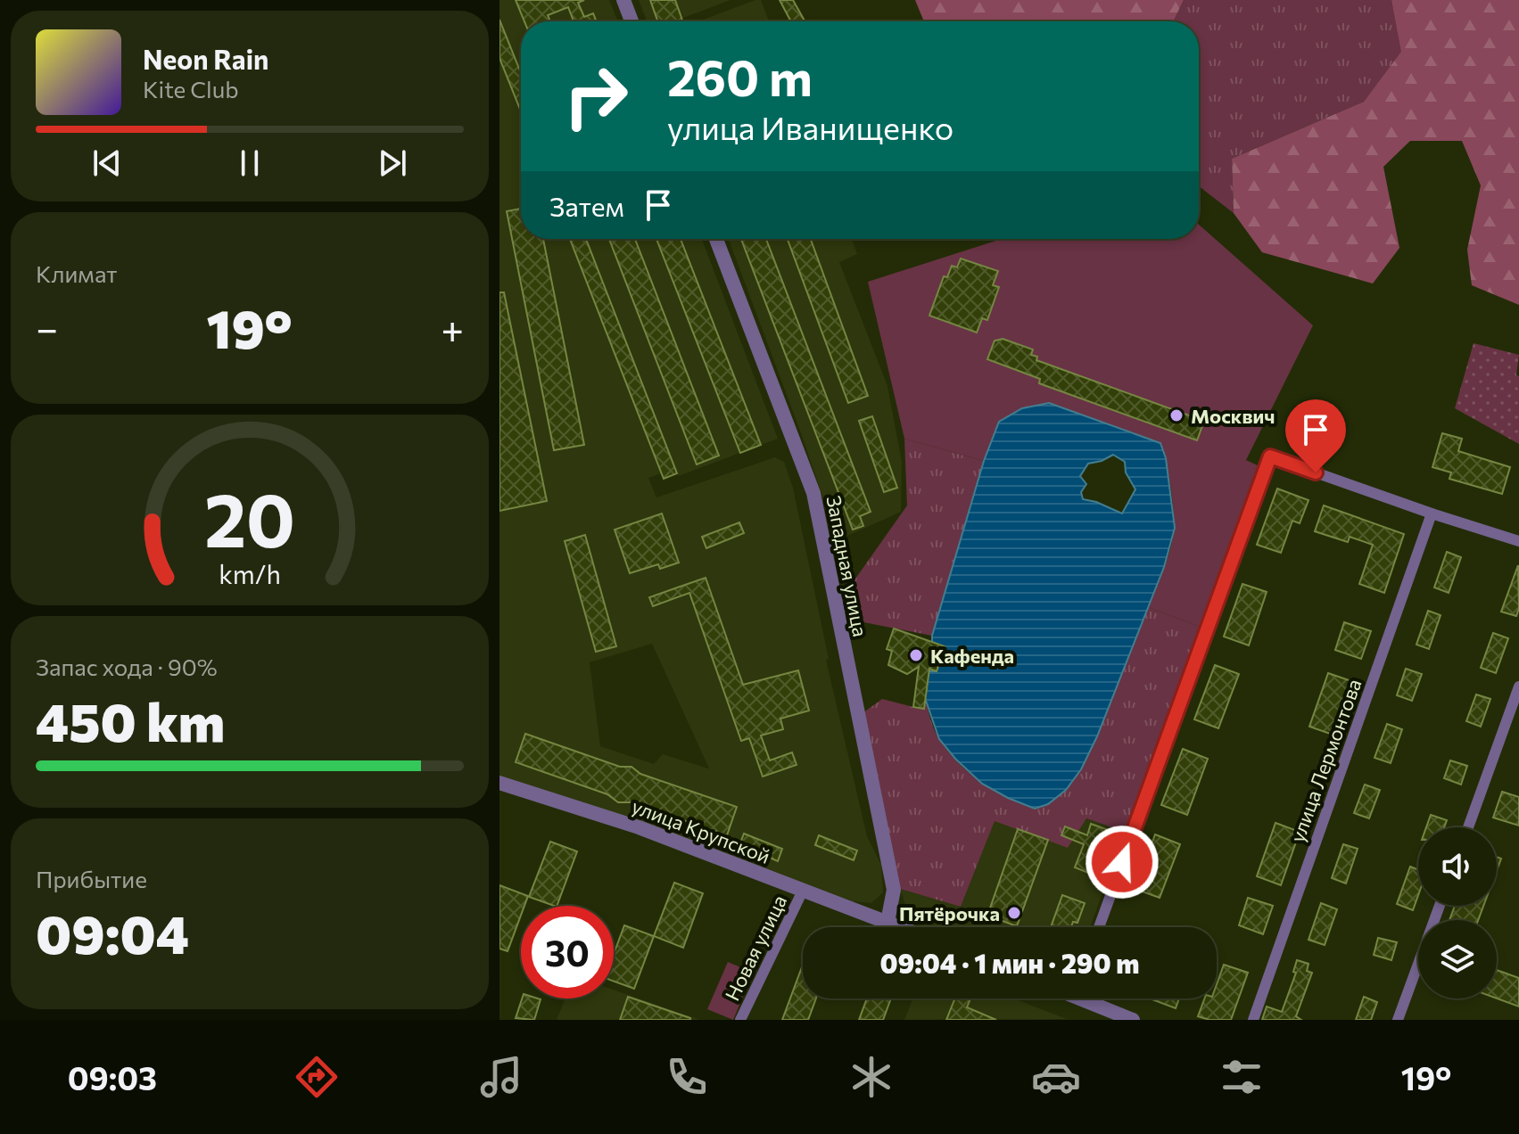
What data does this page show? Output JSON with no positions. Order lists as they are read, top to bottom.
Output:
{
  "streets": {
    "street": [
      "Западная улица",
      "улица Лермонтова",
      "улица Крупской",
      "Новая улица"
    ]
  },
  "crossings": [
    ["Западная улица", "улица Крупской"],
    ["улица Крупской", "Новая улица"]
  ],
  "places": ["Москвич", "Кафенда", "Пятёрочка"],
  "page": {
    "turn": ["260 m", "улица Иванищенко"],
    "song": ["Neon Rain", "Kite Club"],
    "then": "Затем",
    "tile": [
      "Климат",
      ["Запас хода · 90%", "450 km"],
      ["Прибытие", "09:04"]
    ],
    "heat": ["−", "19°", "+"],
    "limit": "30",
    "trip": "09:04 · 1 мин · 290 m",
    "tabs": ["09:03", "19°"],
    "gauge": ["20", "km/h"]
  }
}
